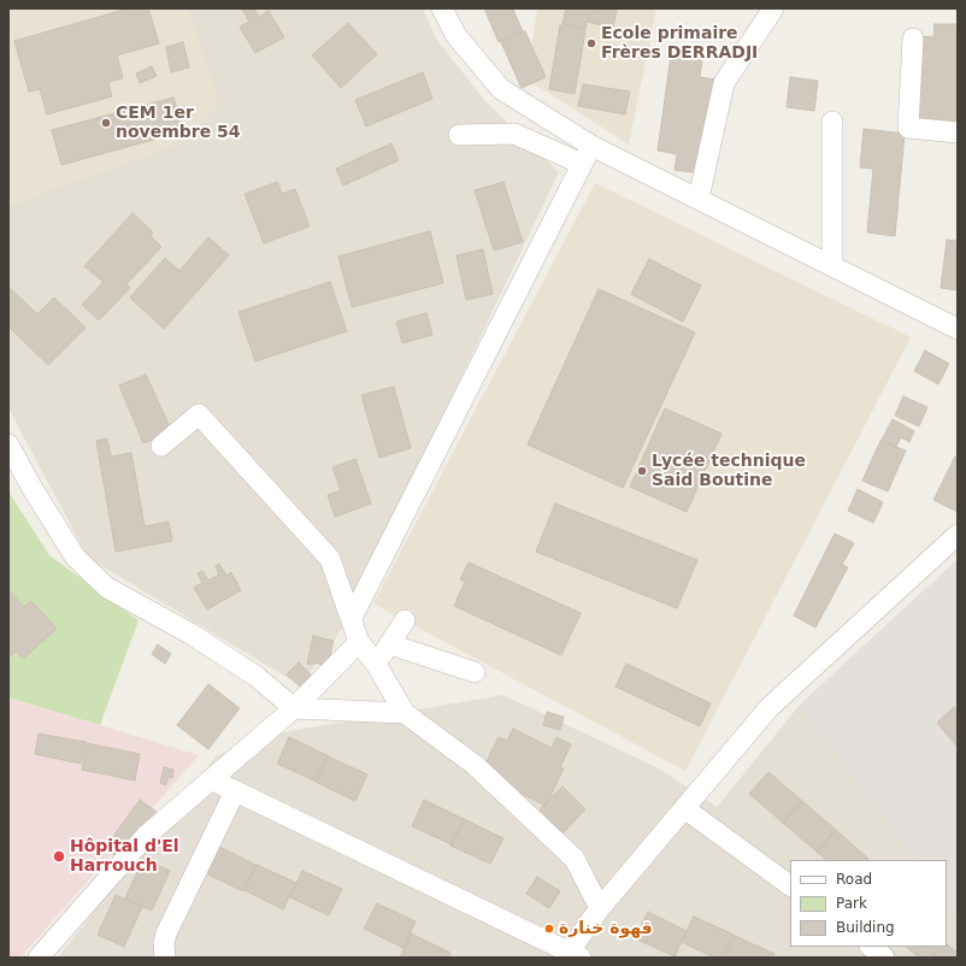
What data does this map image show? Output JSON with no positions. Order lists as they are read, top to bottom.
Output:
{
  "places": [
    "Ecole primaire Frères DERRADJI",
    "CEM 1er novembre 54",
    "Lycée technique Said Boutine",
    "Hôpital d'El Harrouch",
    "قهوة خنارة"
  ],
  "legend": ["Road", "Park", "Building"]
}
